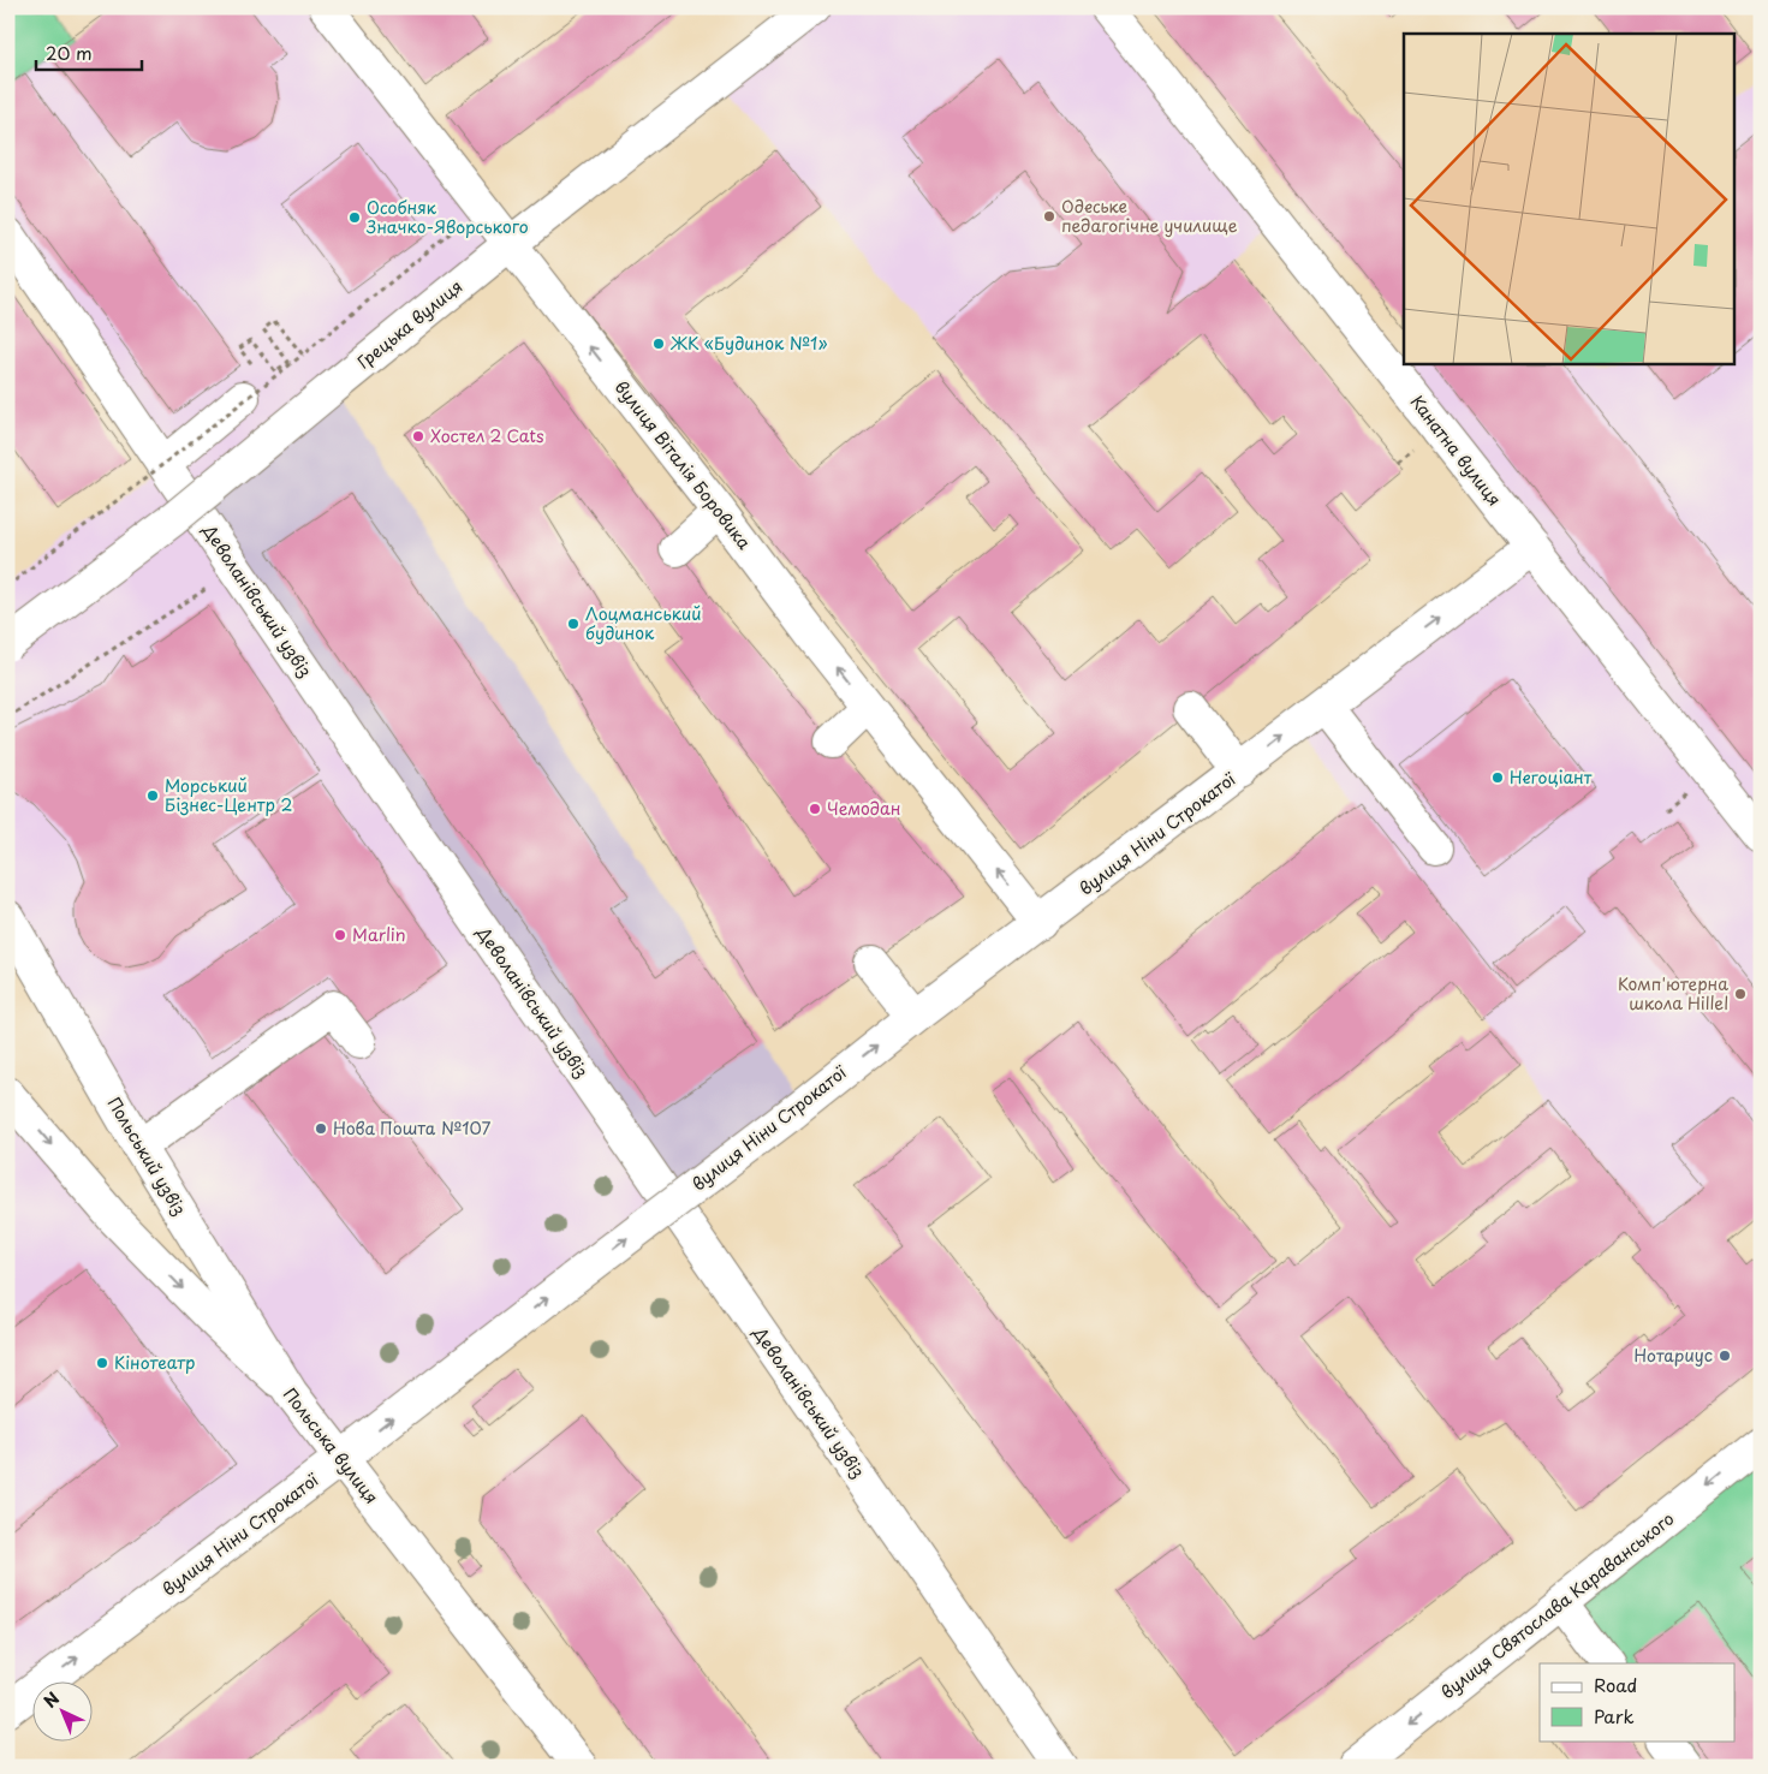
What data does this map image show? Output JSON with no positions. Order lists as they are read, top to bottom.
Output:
{
  "streets": {
    "street": [
      "Грецька вулиця",
      "Канатна вулиця",
      "вулиця Віталія Боровика",
      "Деволанівський узвіз",
      "вулиця Ніни Строкатої",
      "Польський узвіз",
      "Польська вулиця",
      "вулиця Святослава Караванського"
    ]
  },
  "crossings": [
    ["Грецька вулиця", "вулиця Віталія Боровика"],
    ["Канатна вулиця", "вулиця Ніни Строкатої"],
    ["вулиця Віталія Боровика", "вулиця Ніни Строкатої"],
    ["вулиця Ніни Строкатої", "Польська вулиця"],
    ["Польський узвіз", "Польська вулиця"]
  ],
  "one_way": [
    "вулиця Віталія Боровика",
    "вулиця Ніни Строкатої",
    "Польська вулиця",
    "вулиця Святослава Караванського"
  ],
  "places": [
    "Одеське педагогічне училище",
    "Особняк Значко-Яворського",
    "ЖК «Будинок №1»",
    "Хостел 2 Cats",
    "Лоцманський будинок",
    "Негоціант",
    "Морський Бізнес-Центр 2",
    "Чемодан",
    "Marlin",
    "Комп'ютерна школа Hillel",
    "Нова Пошта №107",
    "Нотариус",
    "Кінотеатр"
  ],
  "legend": ["Road", "Park"],
  "scale_bar": "20 m",
  "north": "top left"
}
